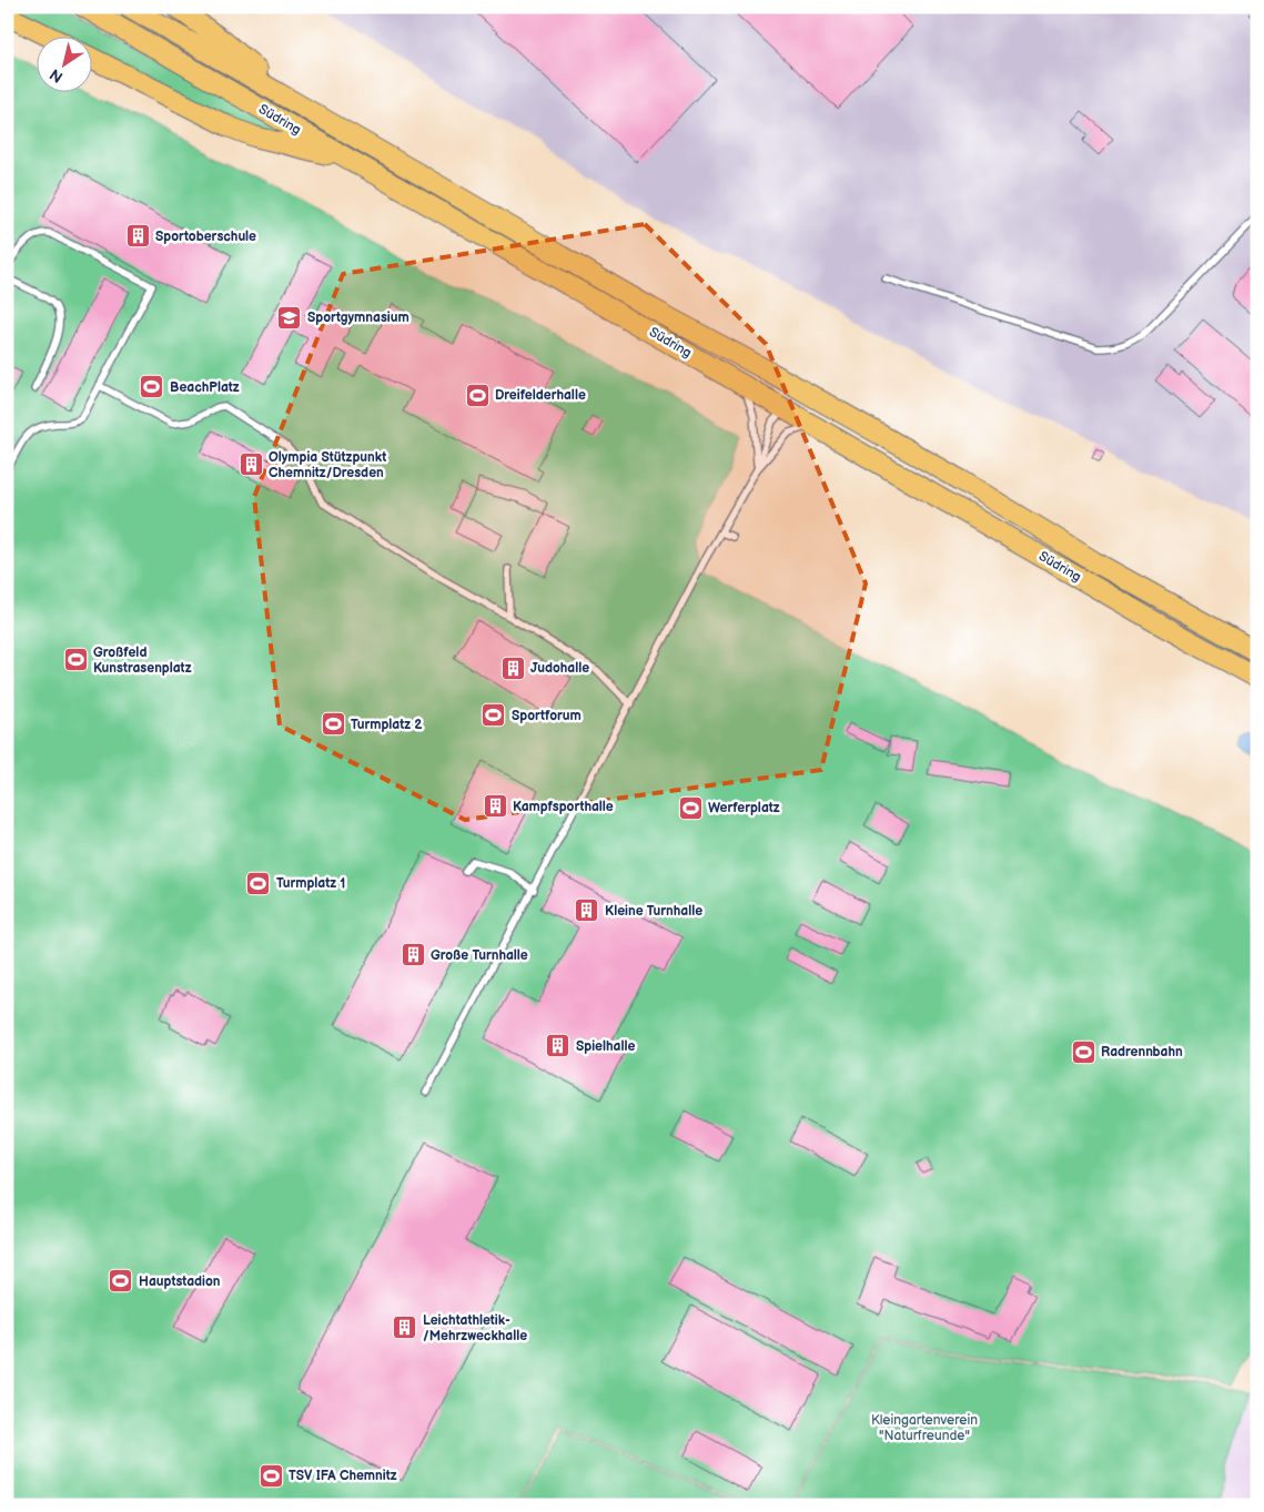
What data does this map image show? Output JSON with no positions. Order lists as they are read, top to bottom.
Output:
{
  "streets": {
    "main road": ["Südring"]
  },
  "parks": ["Kleingartenverein \"Naturfreunde\""],
  "places": {
    "building": [
      "Sportoberschule",
      "Olympia Stützpunkt Chemnitz/Dresden",
      "Judohalle",
      "Kampfsporthalle",
      "Kleine Turnhalle",
      "Große Turnhalle",
      "Spielhalle",
      "Leichtathletik- /Mehrzweckhalle"
    ],
    "school or university": ["Sportgymnasium"],
    "sports": [
      "BeachPlatz",
      "Dreifelderhalle",
      "Großfeld Kunstrasenplatz",
      "Sportforum",
      "Turmplatz 2",
      "Werferplatz",
      "Turmplatz 1",
      "Radrennbahn",
      "Hauptstadion",
      "TSV IFA Chemnitz"
    ]
  },
  "north": "bottom left"
}
